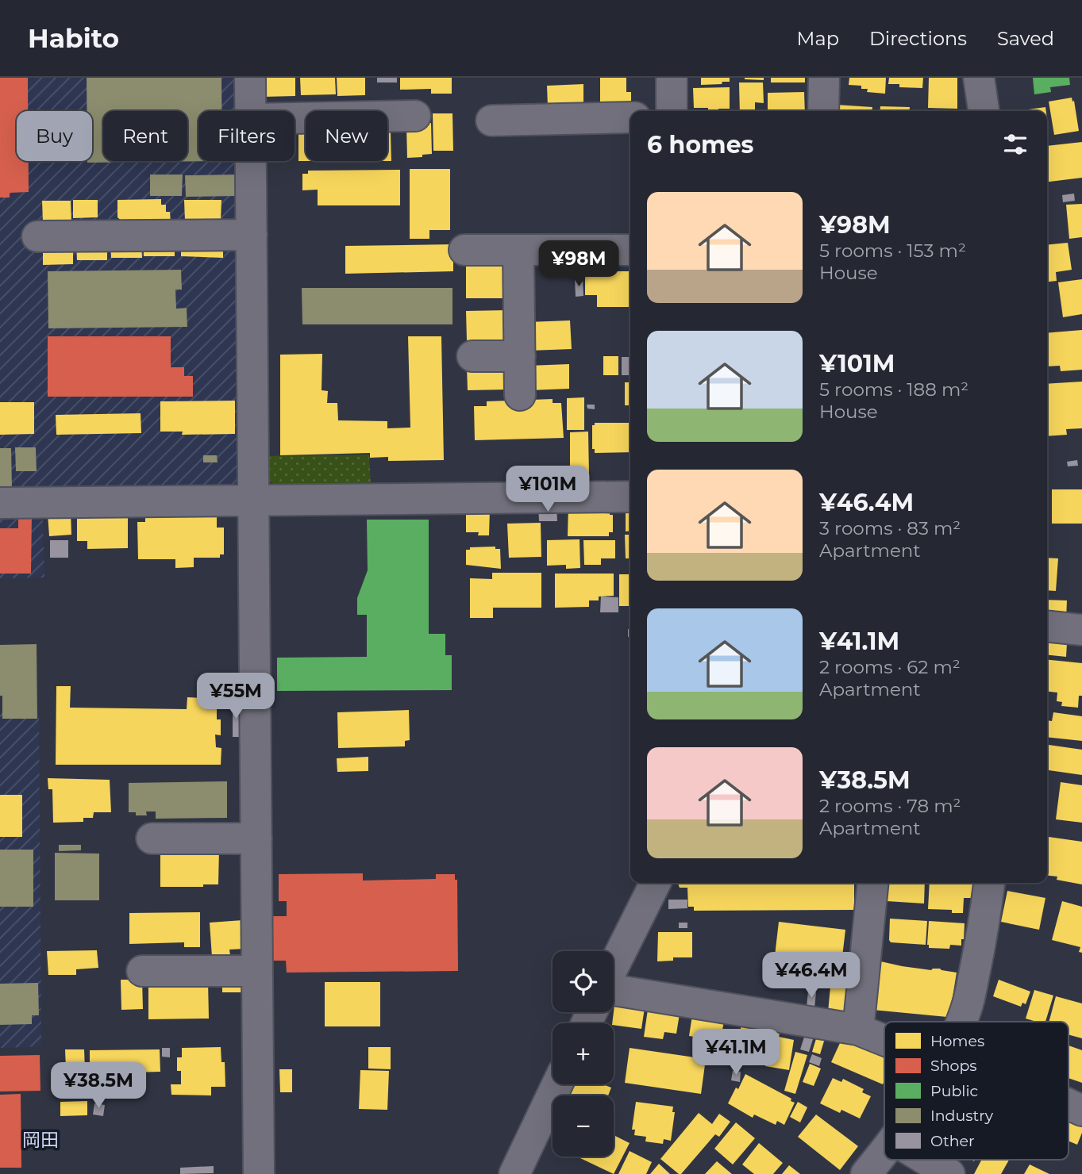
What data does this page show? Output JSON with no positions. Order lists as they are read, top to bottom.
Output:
{
  "districts": ["岡田"],
  "legend": [
    "Homes",
    "Shops",
    "Public",
    "Industry",
    "Other"
  ],
  "page": {
    "header": "Habito",
    "nav": ["Map", "Directions", "Saved"],
    "chip": [
      "Buy",
      "Rent",
      "Filters",
      "New"
    ],
    "heading": "6 homes",
    "list": [
      {
        "name": "¥98M",
        "note": "5 rooms · 153 m² · House"
      },
      {
        "name": "¥101M",
        "note": "5 rooms · 188 m² · House"
      },
      {
        "name": "¥46.4M",
        "note": "3 rooms · 83 m² · Apartment"
      },
      {
        "name": "¥41.1M",
        "note": "2 rooms · 62 m² · Apartment"
      },
      {
        "name": "¥38.5M",
        "note": "2 rooms · 78 m² · Apartment"
      }
    ],
    "price": [
      "¥98M",
      "¥101M",
      "¥55M",
      "¥46.4M",
      "¥41.1M",
      "¥38.5M"
    ],
    "map_buttons": ["+", "−"]
  }
}
